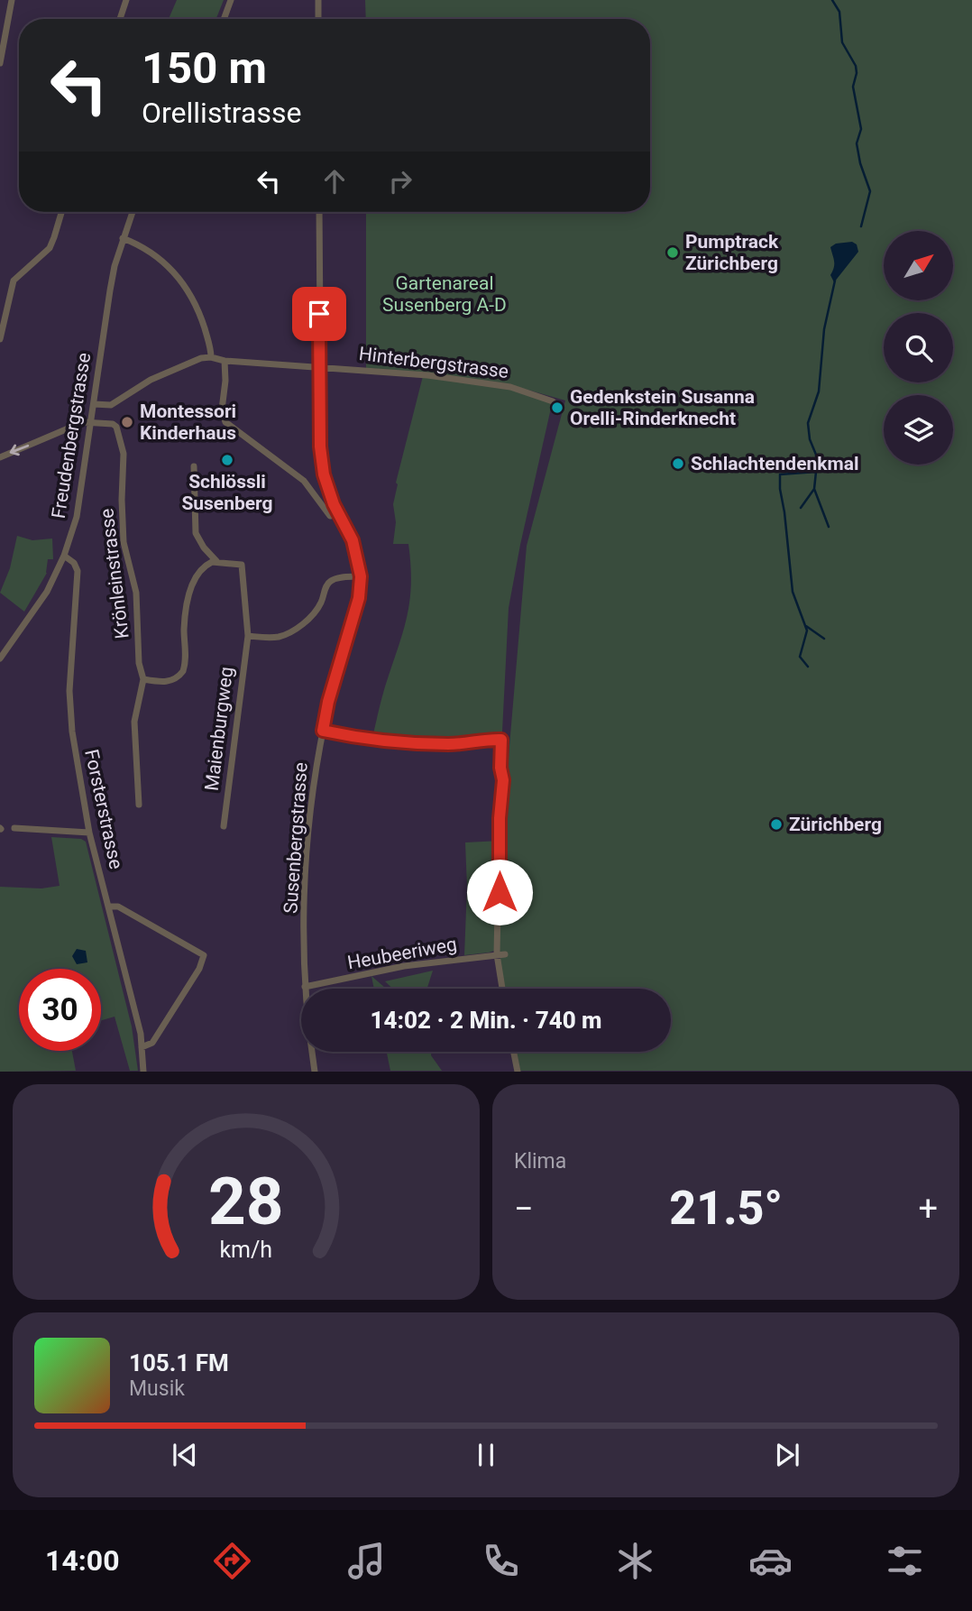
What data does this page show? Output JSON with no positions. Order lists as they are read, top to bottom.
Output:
{
  "streets": {
    "street": [
      "Hinterbergstrasse",
      "Freudenbergstrasse",
      "Krönleinstrasse",
      "Maienburgweg",
      "Forsterstrasse",
      "Susenbergstrasse",
      "Heubeeriweg"
    ]
  },
  "crossings": [
    ["Hinterbergstrasse", "Susenbergstrasse"],
    ["Freudenbergstrasse", "Krönleinstrasse"],
    ["Freudenbergstrasse", "Forsterstrasse"],
    ["Susenbergstrasse", "Heubeeriweg"]
  ],
  "parks": ["Gartenareal Susenberg A-D"],
  "places": [
    "Pumptrack Zürichberg",
    "Gedenkstein Susanna Orelli-Rinderknecht",
    "Montessori Kinderhaus",
    "Schlössli Susenberg",
    "Schlachtendenkmal",
    "Zürichberg"
  ],
  "north": "top right",
  "page": {
    "turn": ["150 m", "Orellistrasse"],
    "limit": "30",
    "trip": "14:02 · 2 Min. · 740 m",
    "tile": "Klima",
    "heat": ["−", "21.5°", "+"],
    "song": ["105.1 FM", "Musik"],
    "tabs": "14:00",
    "gauge": ["28", "km/h"]
  }
}
